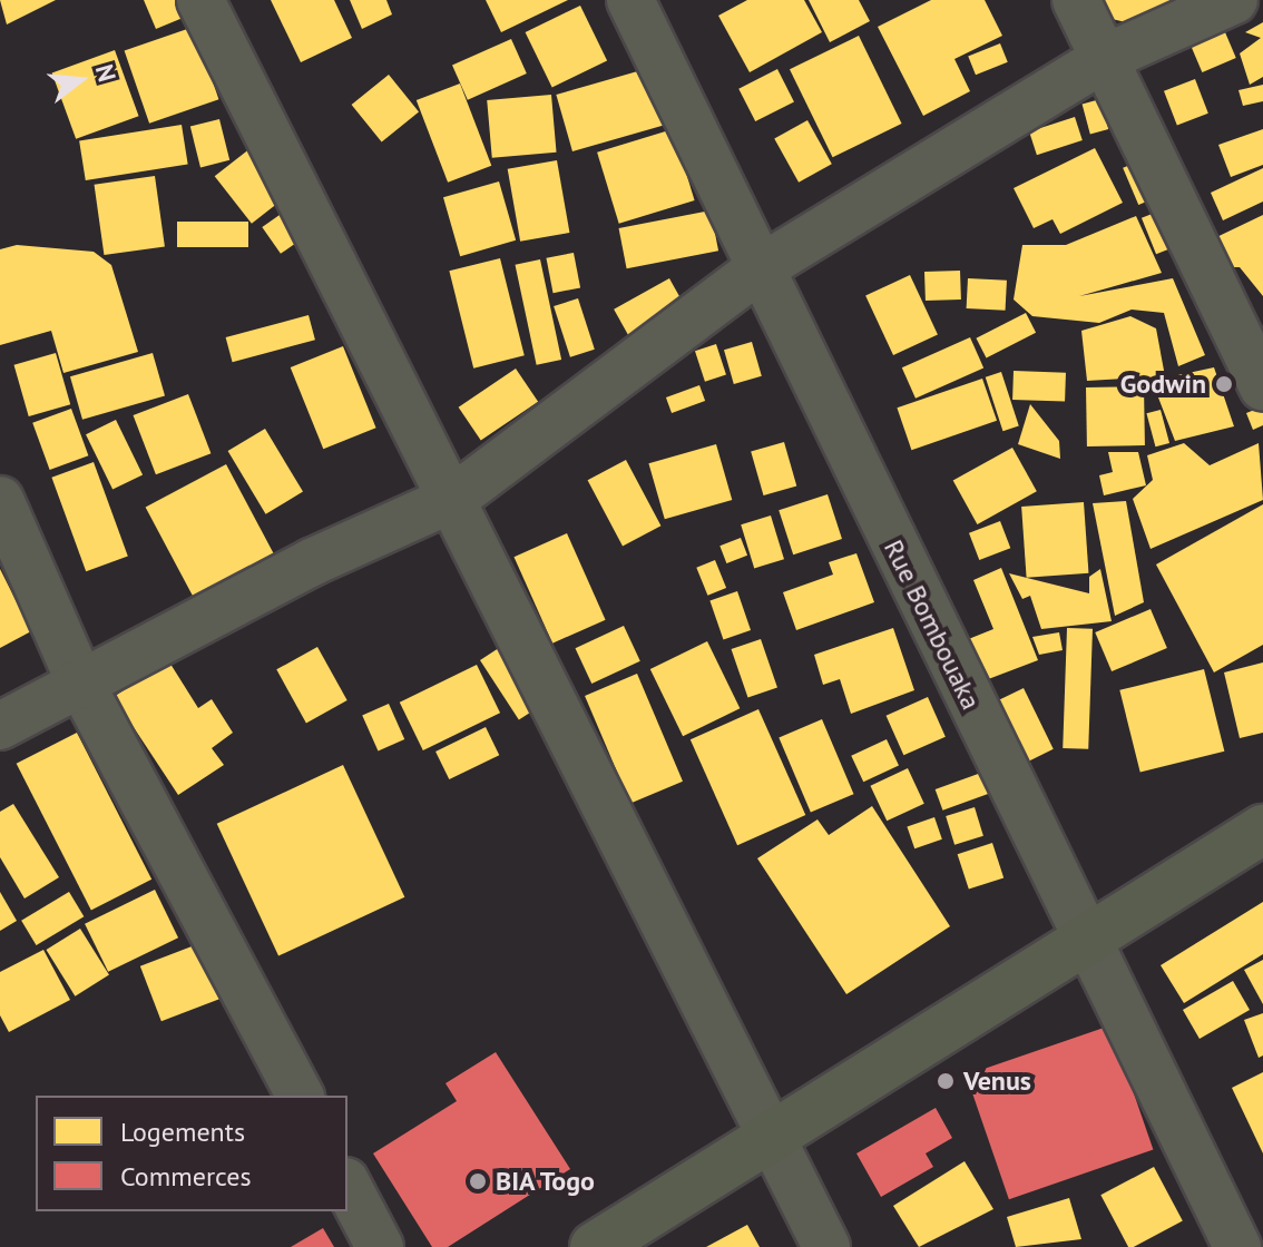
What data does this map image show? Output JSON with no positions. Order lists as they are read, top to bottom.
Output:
{
  "streets": {
    "street": ["Rue Bombouaka"]
  },
  "places": ["Godwin", "Venus", "BIA Togo"],
  "legend": ["Logements", "Commerces"],
  "north": "right"
}
